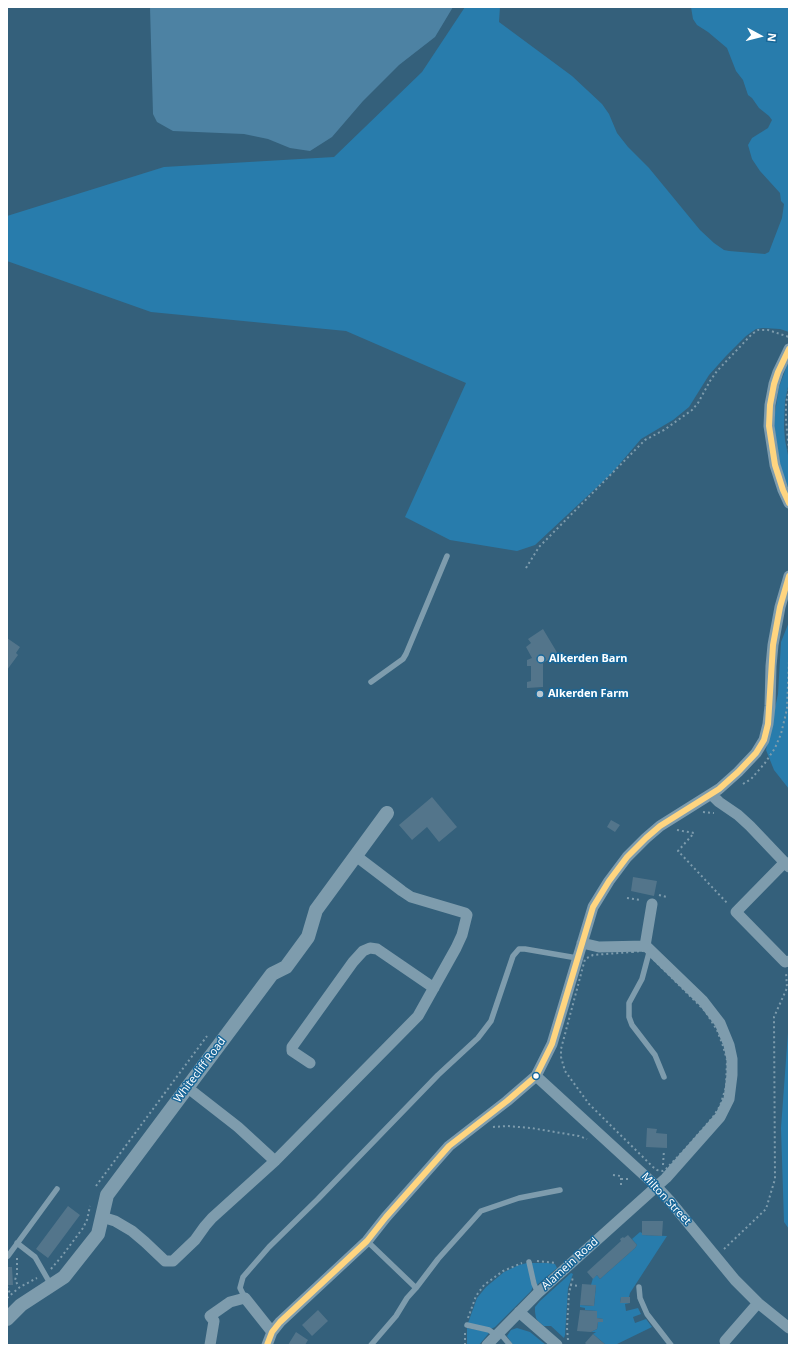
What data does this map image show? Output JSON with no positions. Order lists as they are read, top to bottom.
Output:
{
  "streets": {
    "street": ["Whitecliff Road", "Milton Street", "Alamein Road"]
  },
  "crossings": [
    ["Milton Street", "Alamein Road"]
  ],
  "places": ["Alkerden Barn", "Alkerden Farm"],
  "north": "right"
}
